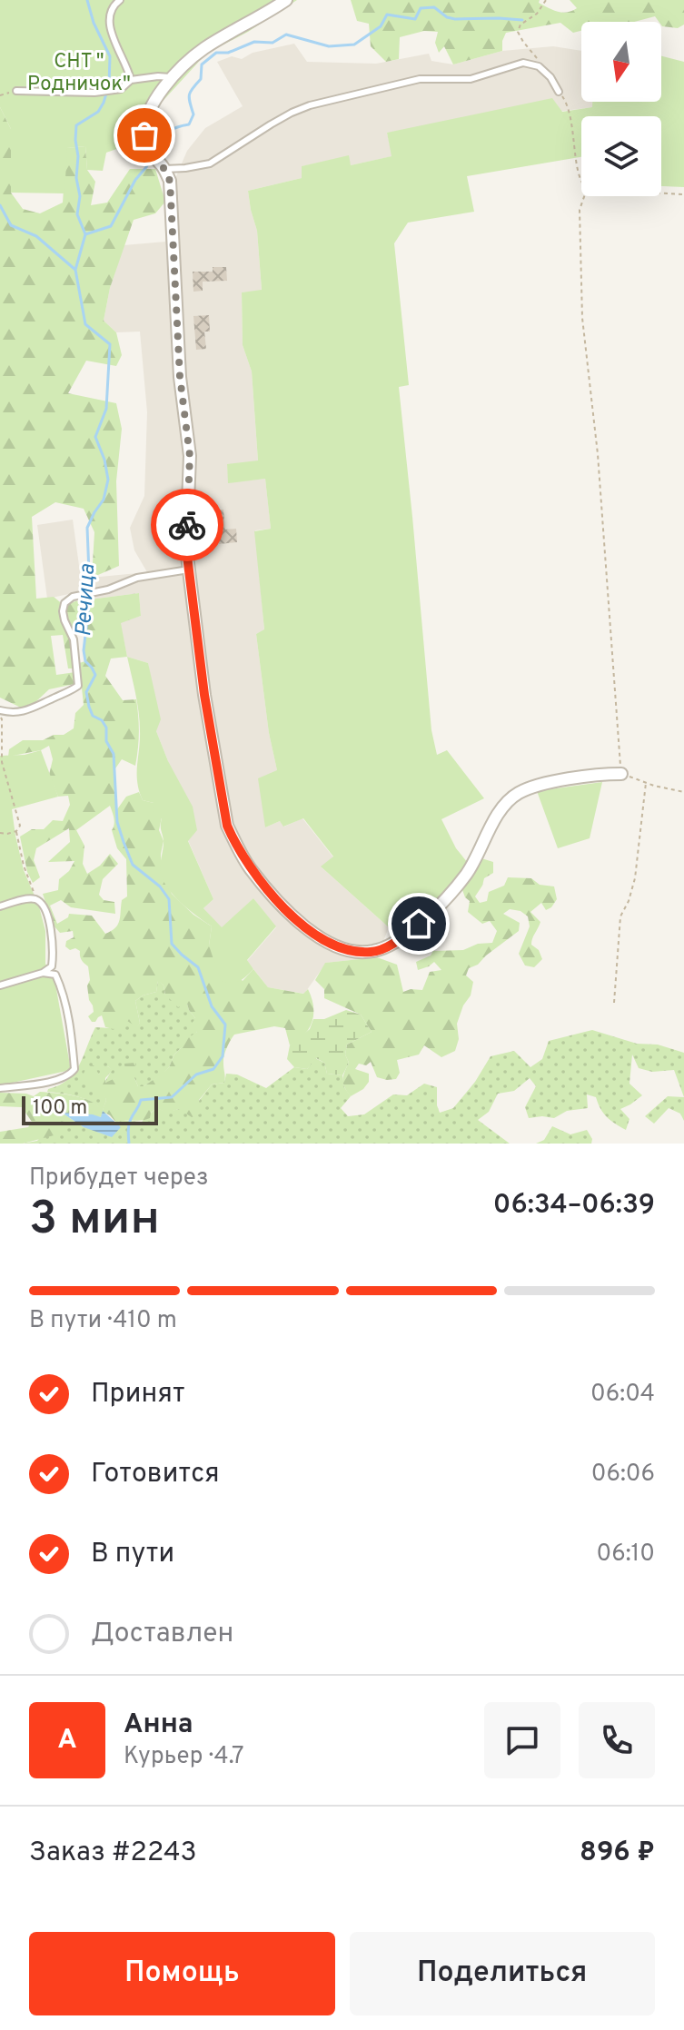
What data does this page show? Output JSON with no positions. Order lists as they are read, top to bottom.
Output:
{
  "water": ["Речица"],
  "parks": ["СНТ \" Родничок\""],
  "scale_bar": "100 m",
  "north": "bottom",
  "page": {
    "scale": "100 m",
    "heading": ["3 мин", "Прибудет через", "06:34–06:39"],
    "panel": [
      "Анна",
      "Курьер · 4.7",
      "Заказ #2243",
      "896 ₽"
    ],
    "bar": "В пути · 410 m",
    "list": [
      ["Принят", "06:04"],
      ["Готовится", "06:06"],
      ["В пути", "06:10"],
      "Доставлен"
    ],
    "round": "А",
    "buttons": ["Помощь", "Поделиться"]
  }
}
